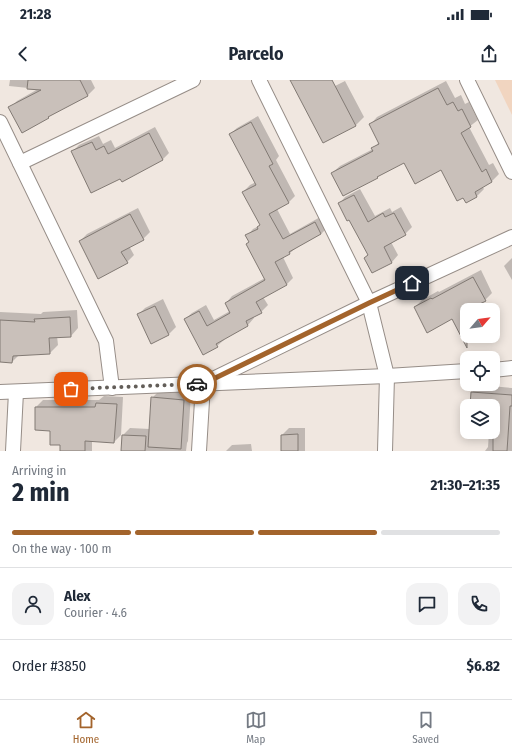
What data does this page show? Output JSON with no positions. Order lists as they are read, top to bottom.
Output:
{
  "north": "top right",
  "page": {
    "status": "21:28",
    "header": "Parcelo",
    "heading": ["2 min", "Arriving in", "21:30–21:35"],
    "panel": [
      "Alex",
      "Courier · 4.6",
      "Order #3850",
      "$6.82"
    ],
    "bar": "On the way · 100 m",
    "tabs": ["Home", "Map", "Saved"]
  }
}
